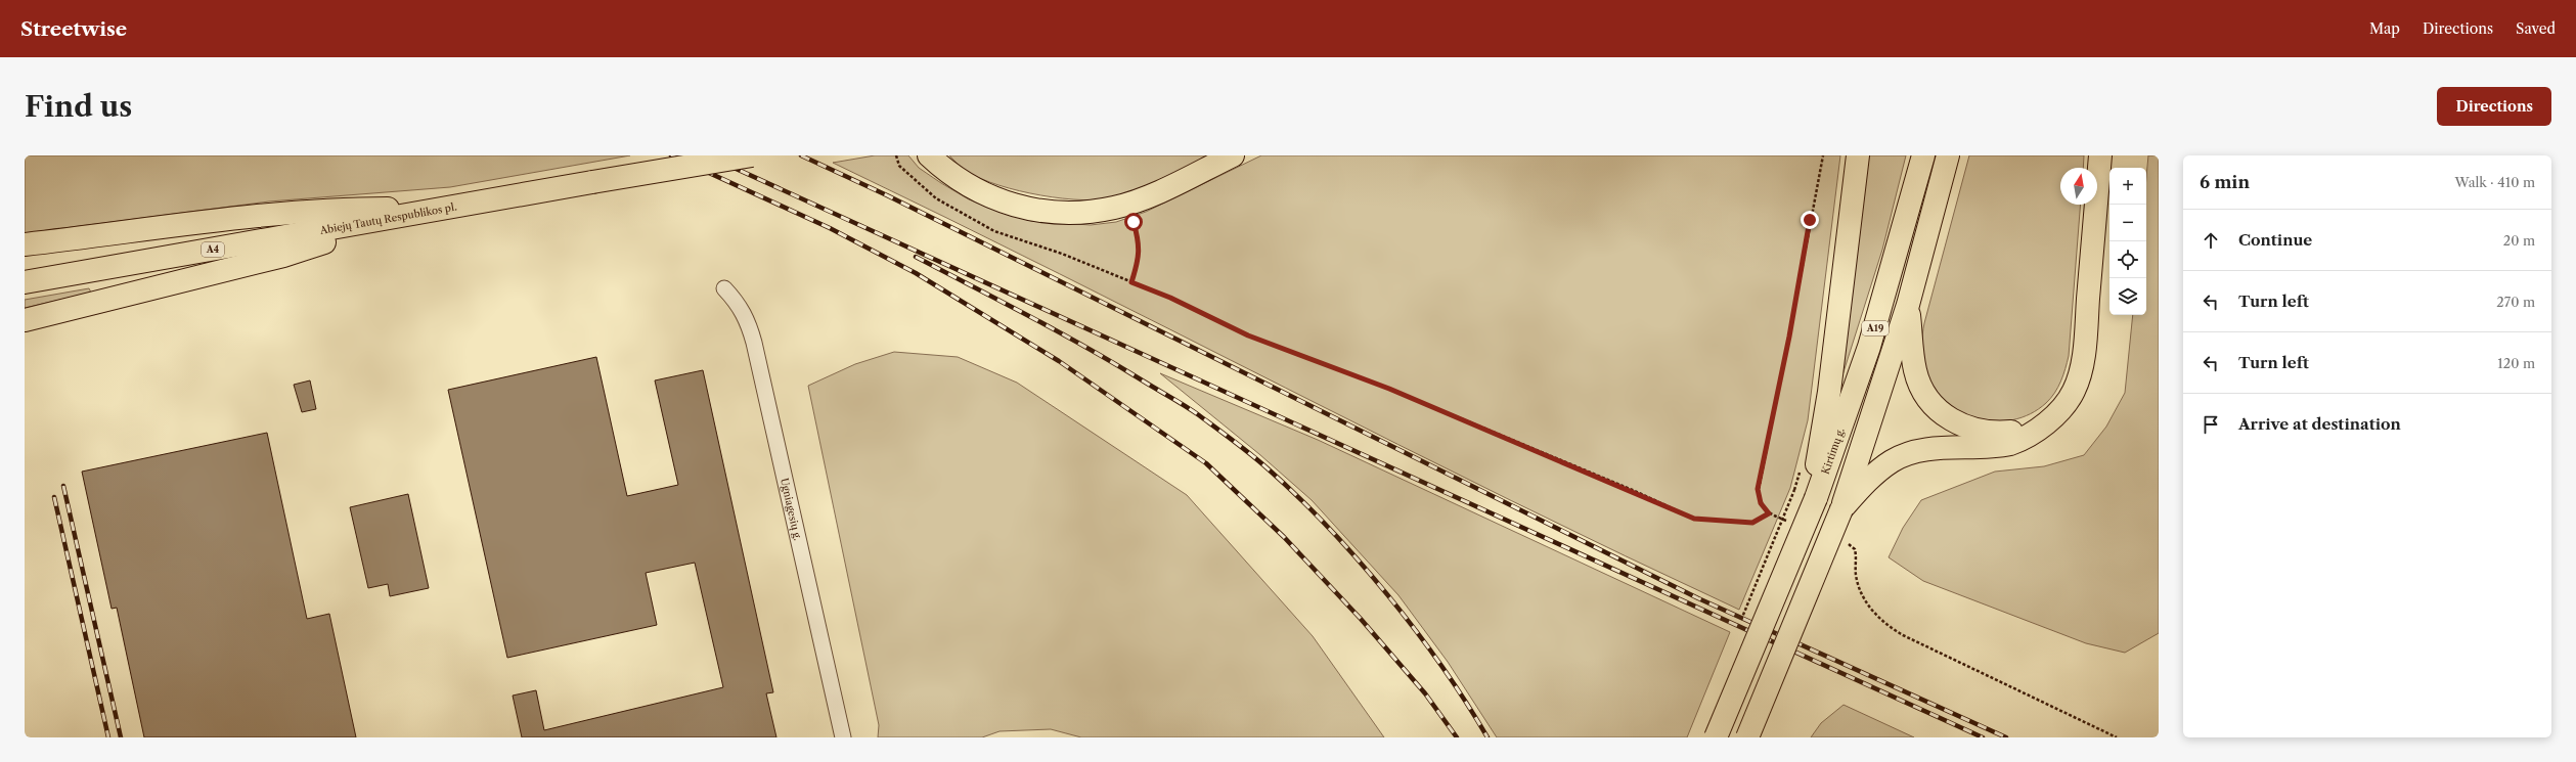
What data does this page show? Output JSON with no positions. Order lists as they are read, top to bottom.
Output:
{
  "streets": {
    "highway": [
      "Abiejų Tautų Respublikos pl.",
      "A4",
      "A19",
      "Kirtimų g."
    ],
    "street": ["Ugniagesių g."]
  },
  "north": "top",
  "page": {
    "header": "Streetwise",
    "nav": ["Map", "Directions", "Saved"],
    "buttons": "Directions",
    "title": "Find us",
    "heading": ["6 min", "Walk · 410 m"],
    "map_buttons": ["+", "−"],
    "list": [
      ["Continue", "20 m"],
      ["Turn left", "270 m"],
      ["Turn left", "120 m"],
      "Arrive at destination"
    ]
  }
}
